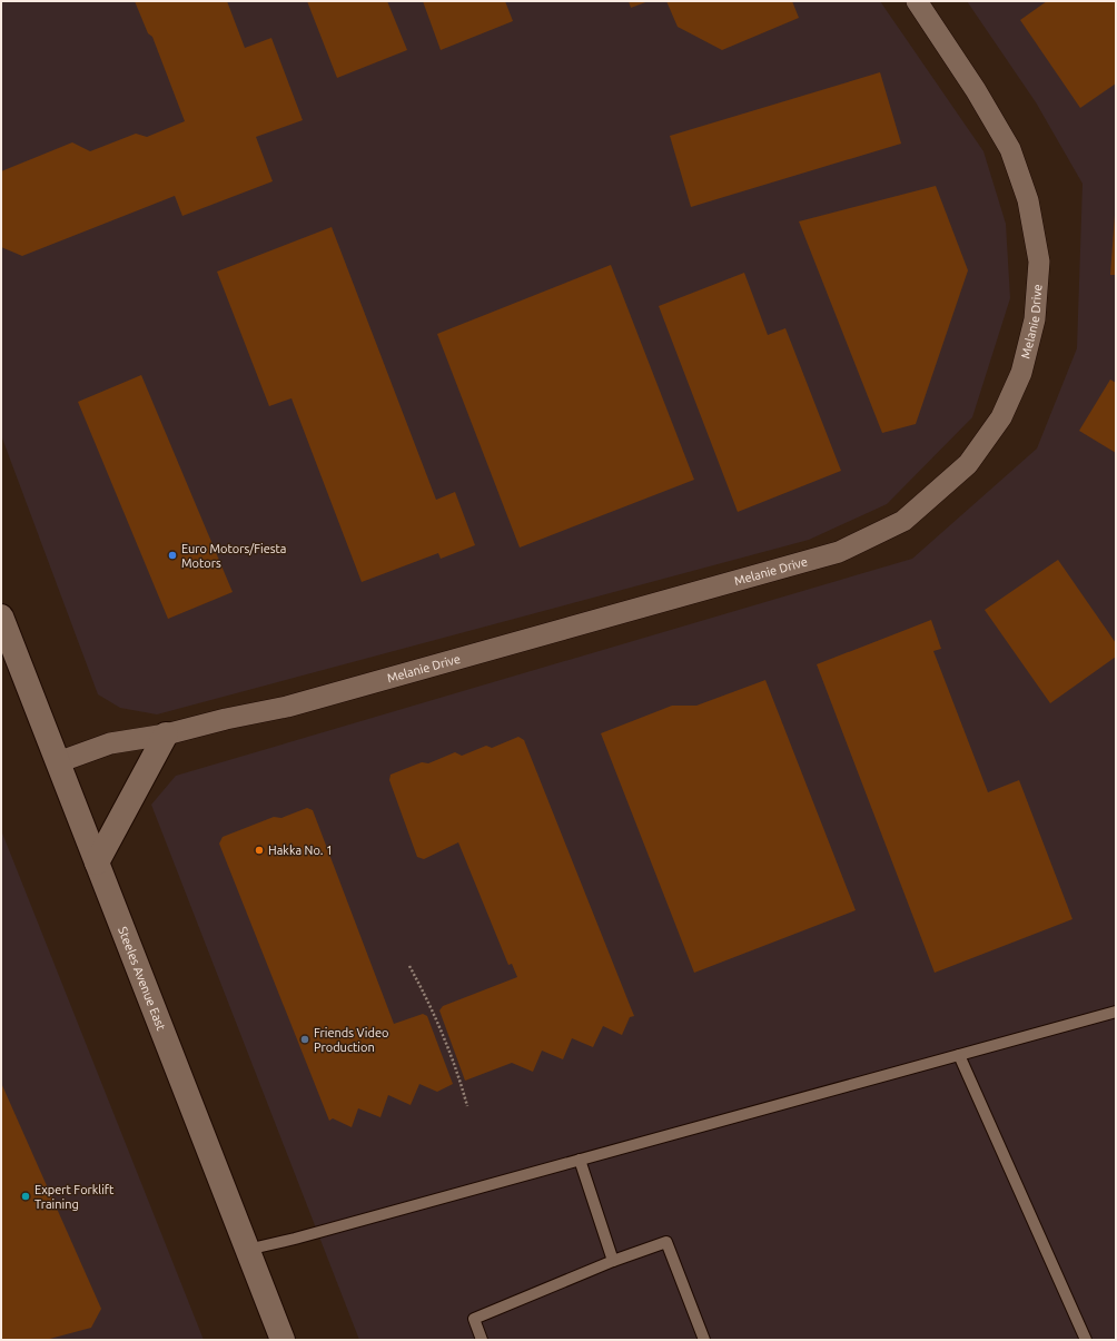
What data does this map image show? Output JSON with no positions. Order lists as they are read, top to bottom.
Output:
{
  "streets": {
    "main road": ["Steeles Avenue East"],
    "street": ["Melanie Drive"]
  },
  "crossings": [
    ["Melanie Drive", "Steeles Avenue East"]
  ],
  "places": [
    "Euro Motors/Fiesta Motors",
    "Hakka No. 1",
    "Friends Video Production",
    "Expert Forklift Training"
  ]
}
